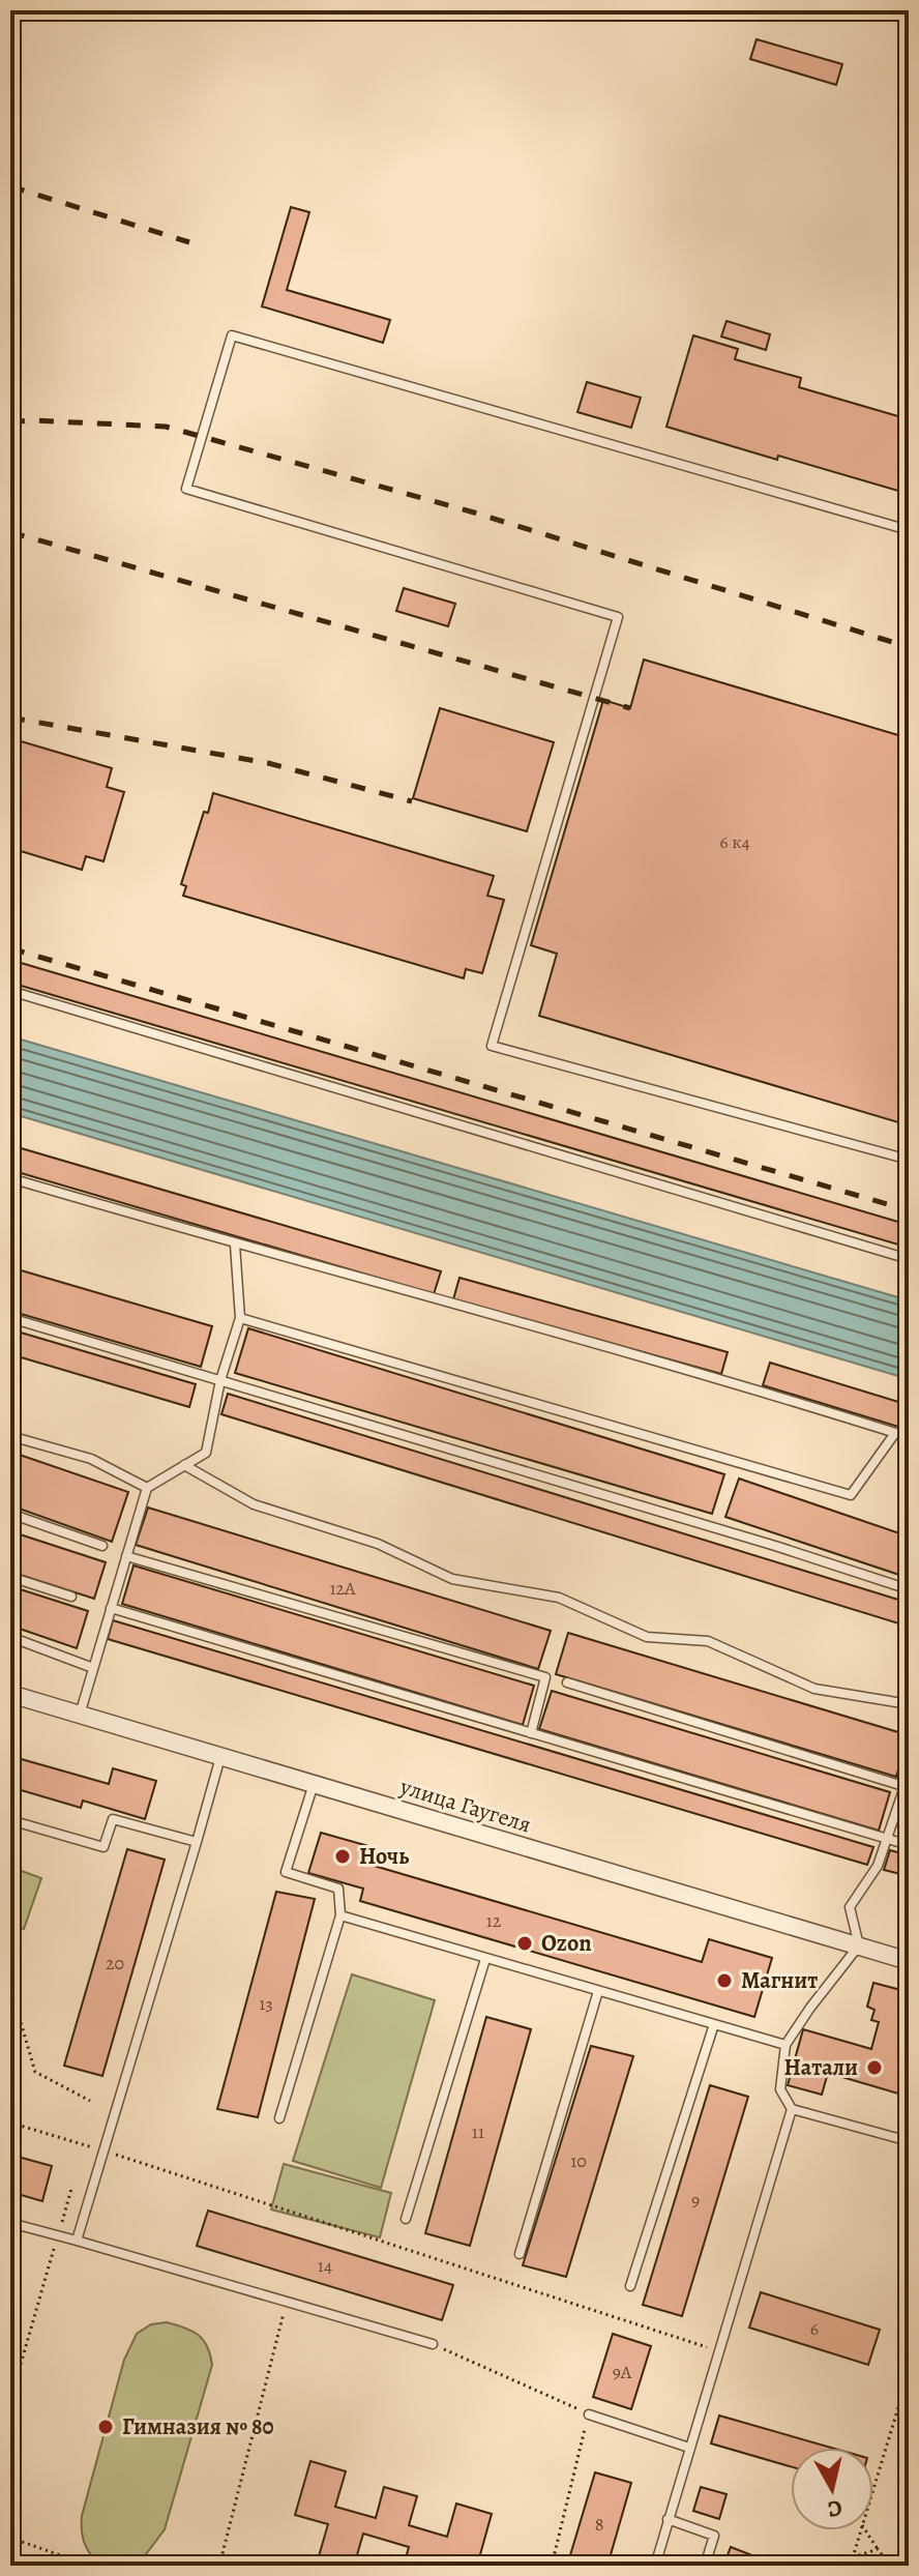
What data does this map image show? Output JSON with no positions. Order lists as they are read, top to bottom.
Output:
{
  "streets": {
    "street": ["улица Гаугеля"]
  },
  "places": [
    "Ночь",
    "Ozon",
    "Магнит",
    "Натали",
    "Гимназия № 80"
  ],
  "house_numbers": [
    "6 к4",
    "12А",
    "12",
    "20",
    "13",
    "11",
    "10",
    "9",
    "14",
    "6",
    "9А",
    "8"
  ],
  "north": "bottom"
}
